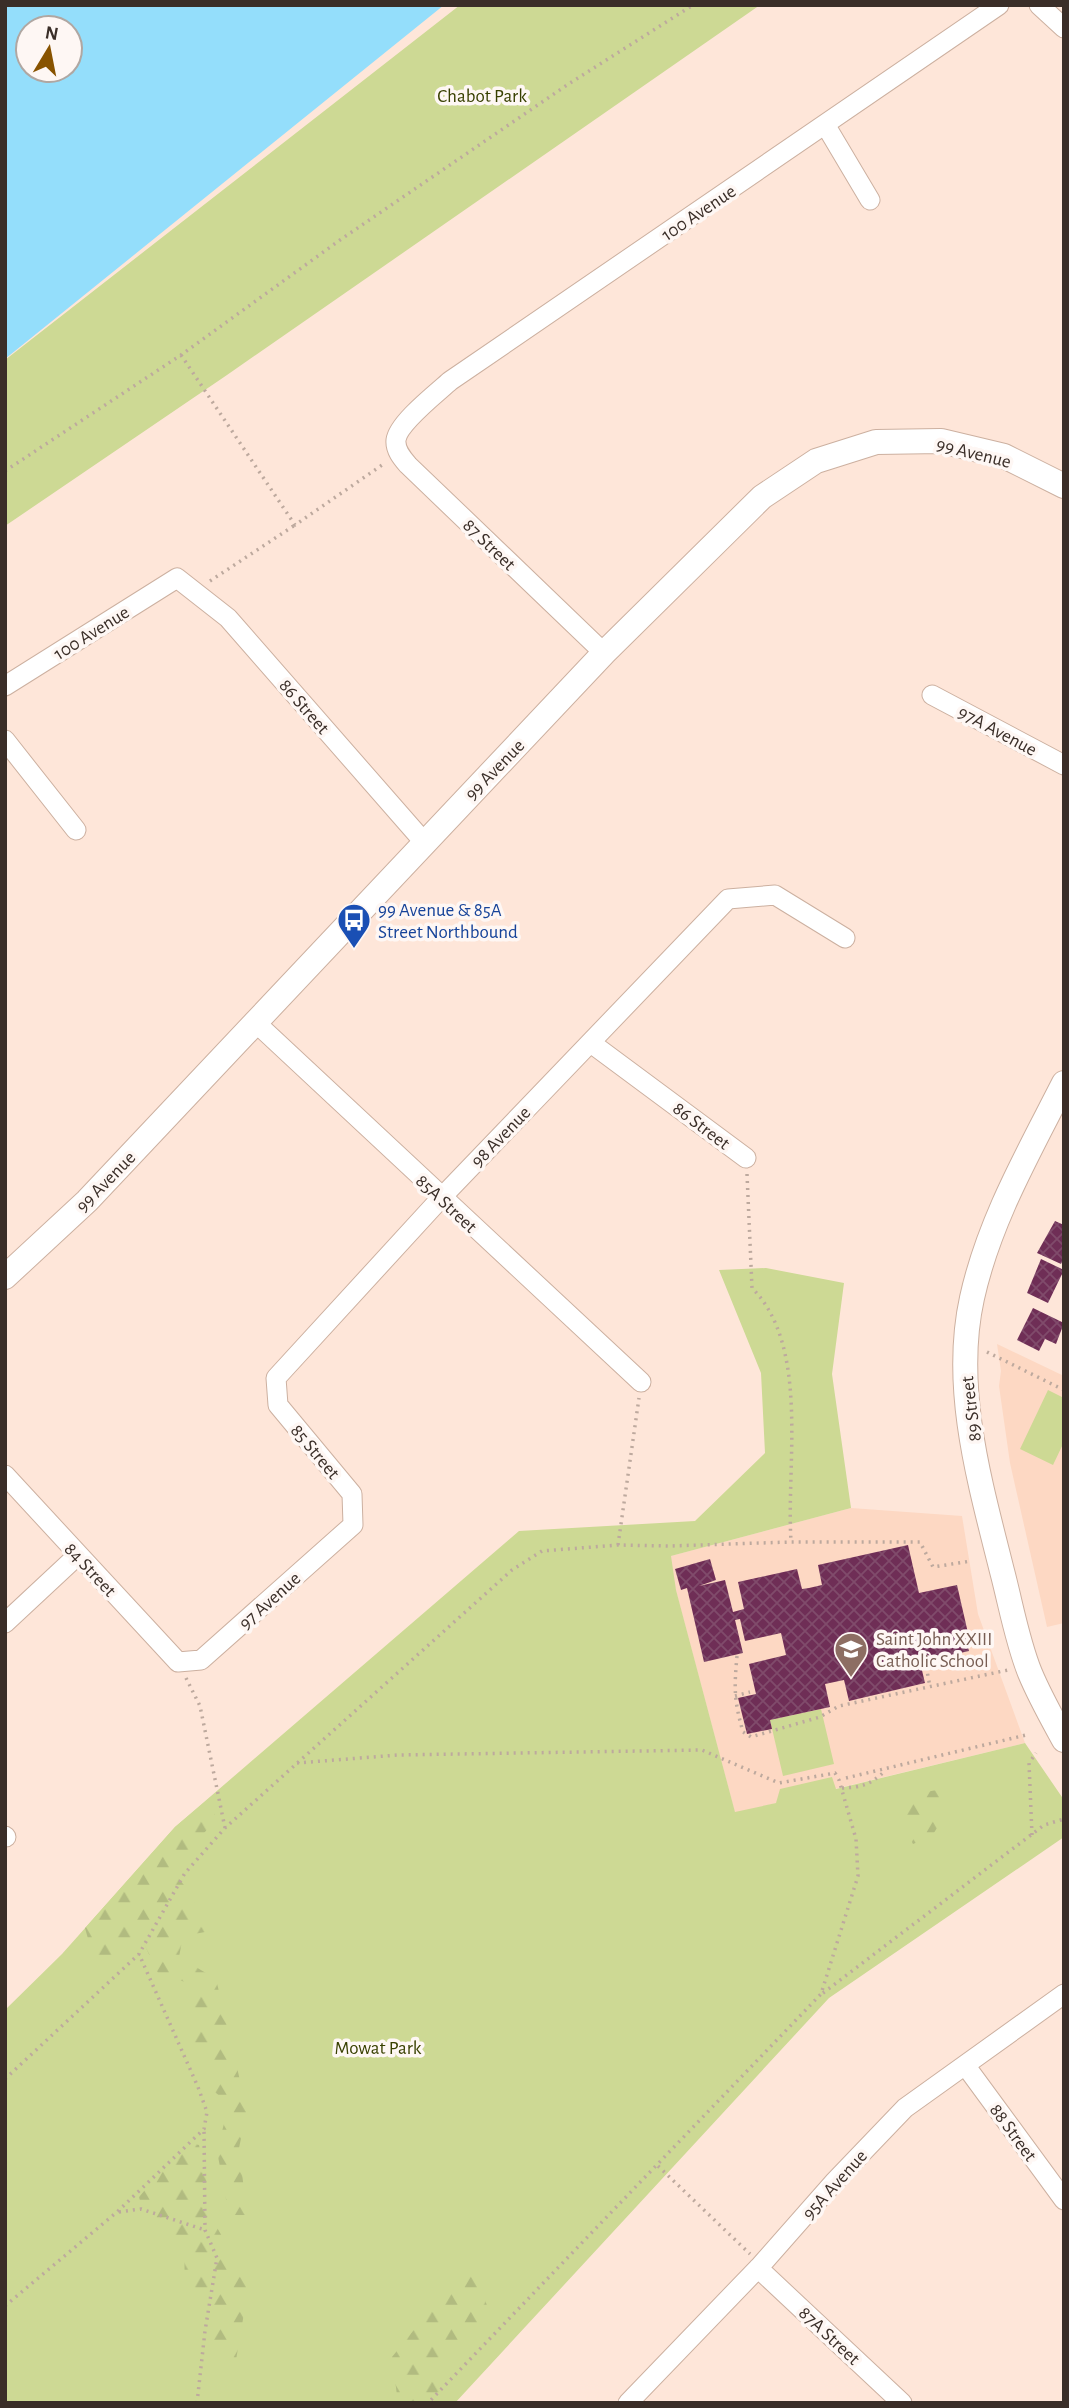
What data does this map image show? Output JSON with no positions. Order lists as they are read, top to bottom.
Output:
{
  "streets": {
    "street": [
      "100 Avenue",
      "99 Avenue",
      "87 Street",
      "86 Street",
      "97A Avenue",
      "98 Avenue",
      "85A Street",
      "89 Street",
      "85 Street",
      "84 Street",
      "97 Avenue",
      "88 Street",
      "95A Avenue",
      "87A Street"
    ]
  },
  "crossings": [
    ["100 Avenue", "87 Street"],
    ["100 Avenue", "86 Street"],
    ["99 Avenue", "87 Street"],
    ["99 Avenue", "86 Street"],
    ["99 Avenue", "85A Street"],
    ["86 Street", "98 Avenue"],
    ["98 Avenue", "85A Street"],
    ["98 Avenue", "85 Street"],
    ["85 Street", "97 Avenue"],
    ["84 Street", "97 Avenue"],
    ["88 Street", "95A Avenue"],
    ["95A Avenue", "87A Street"]
  ],
  "parks": ["Chabot Park", "Mowat Park"],
  "places": {
    "bus stop": ["99 Avenue & 85A Street Northbound"],
    "school or university": ["Saint John XXIII Catholic School"]
  },
  "north": "top"
}
